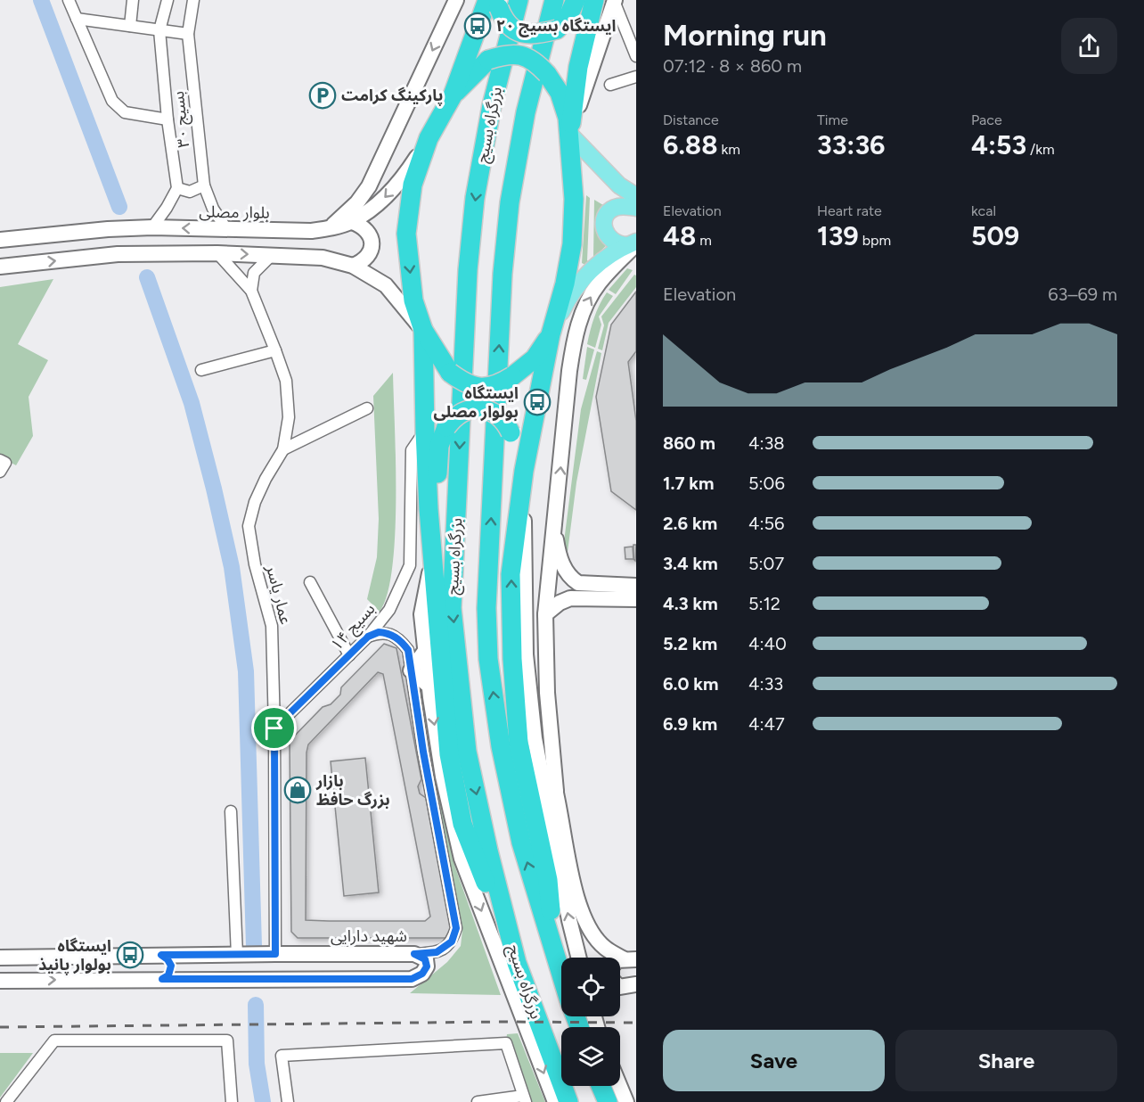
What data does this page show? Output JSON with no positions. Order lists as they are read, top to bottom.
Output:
{
  "streets": {
    "highway": ["بزرگراه بسیج"],
    "main road": ["بلوار مصلی", "شهید دارایی"],
    "street": ["بسیج ۳۰", "عمار یاسر", "بسیج ۱۴"]
  },
  "crossings": [
    ["بسیج ۳۰", "بلوار مصلی"],
    ["عمار یاسر", "بسیج ۱۴"],
    ["عمار یاسر", "شهید دارایی"]
  ],
  "places": {
    "bus stop": ["ایستگاه بسیج ۲۰", "ایستگاه بولوار مصلی", "ایستگاه بولوار پانیذ"],
    "parking": ["پارکینگ کرامت"],
    "shop": ["بازار بزرگ حافظ"]
  },
  "page": {
    "heading": ["Morning run", "07:12 · 8 × 860 m"],
    "stats": [
      ["Distance", "6.88 km"],
      ["Time", "33:36"],
      ["Pace", "4:53 /km"],
      ["Elevation", "48 m"],
      ["Heart rate", "139 bpm"],
      ["kcal", "509"]
    ],
    "chart": ["Elevation", "63–69 m"],
    "list": [
      {
        "name": "860 m",
        "note": "4:38"
      },
      {
        "name": "1.7 km",
        "note": "5:06"
      },
      {
        "name": "2.6 km",
        "note": "4:56"
      },
      {
        "name": "3.4 km",
        "note": "5:07"
      },
      {
        "name": "4.3 km",
        "note": "5:12"
      },
      {
        "name": "5.2 km",
        "note": "4:40"
      },
      {
        "name": "6.0 km",
        "note": "4:33"
      },
      {
        "name": "6.9 km",
        "note": "4:47"
      }
    ],
    "buttons": ["Save", "Share"]
  }
}
